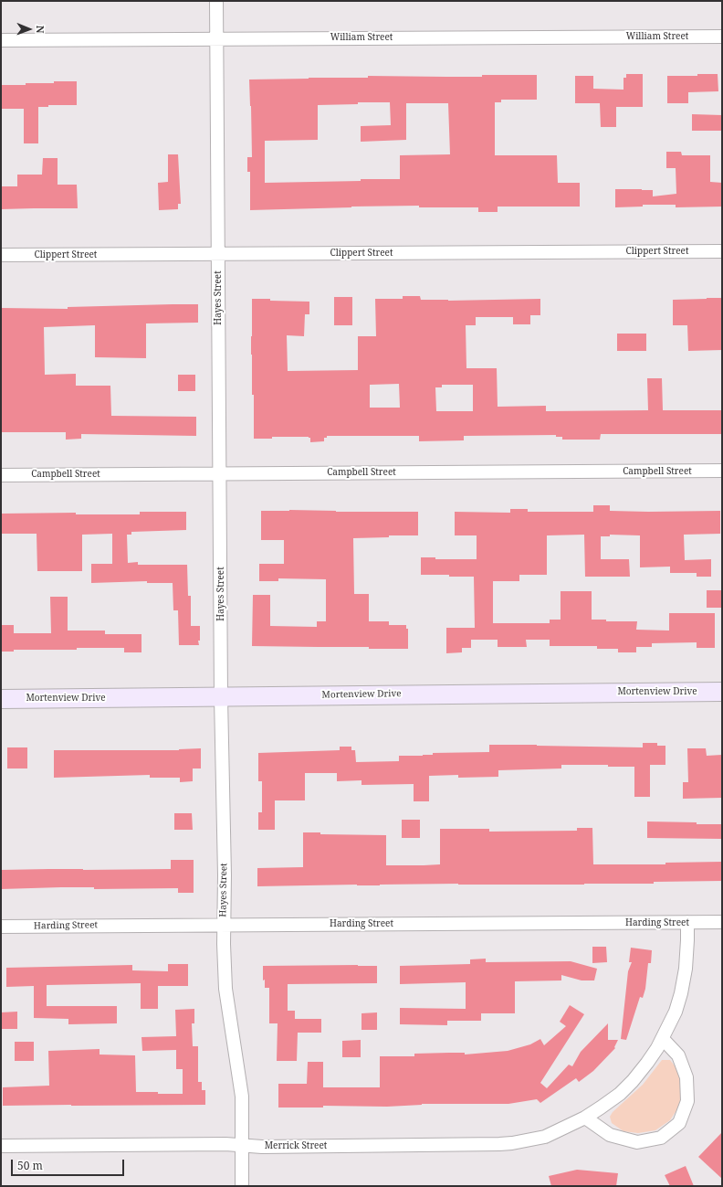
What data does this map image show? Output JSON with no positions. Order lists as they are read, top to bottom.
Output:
{
  "streets": {
    "street": [
      "William Street",
      "Clippert Street",
      "Hayes Street",
      "Campbell Street",
      "Mortenview Drive",
      "Harding Street",
      "Merrick Street"
    ]
  },
  "crossings": [
    ["William Street", "Hayes Street"],
    ["Clippert Street", "Hayes Street"],
    ["Hayes Street", "Campbell Street"],
    ["Hayes Street", "Mortenview Drive"],
    ["Hayes Street", "Harding Street"],
    ["Hayes Street", "Merrick Street"],
    ["Harding Street", "Merrick Street"]
  ],
  "scale_bar": "50 m",
  "north": "right"
}
